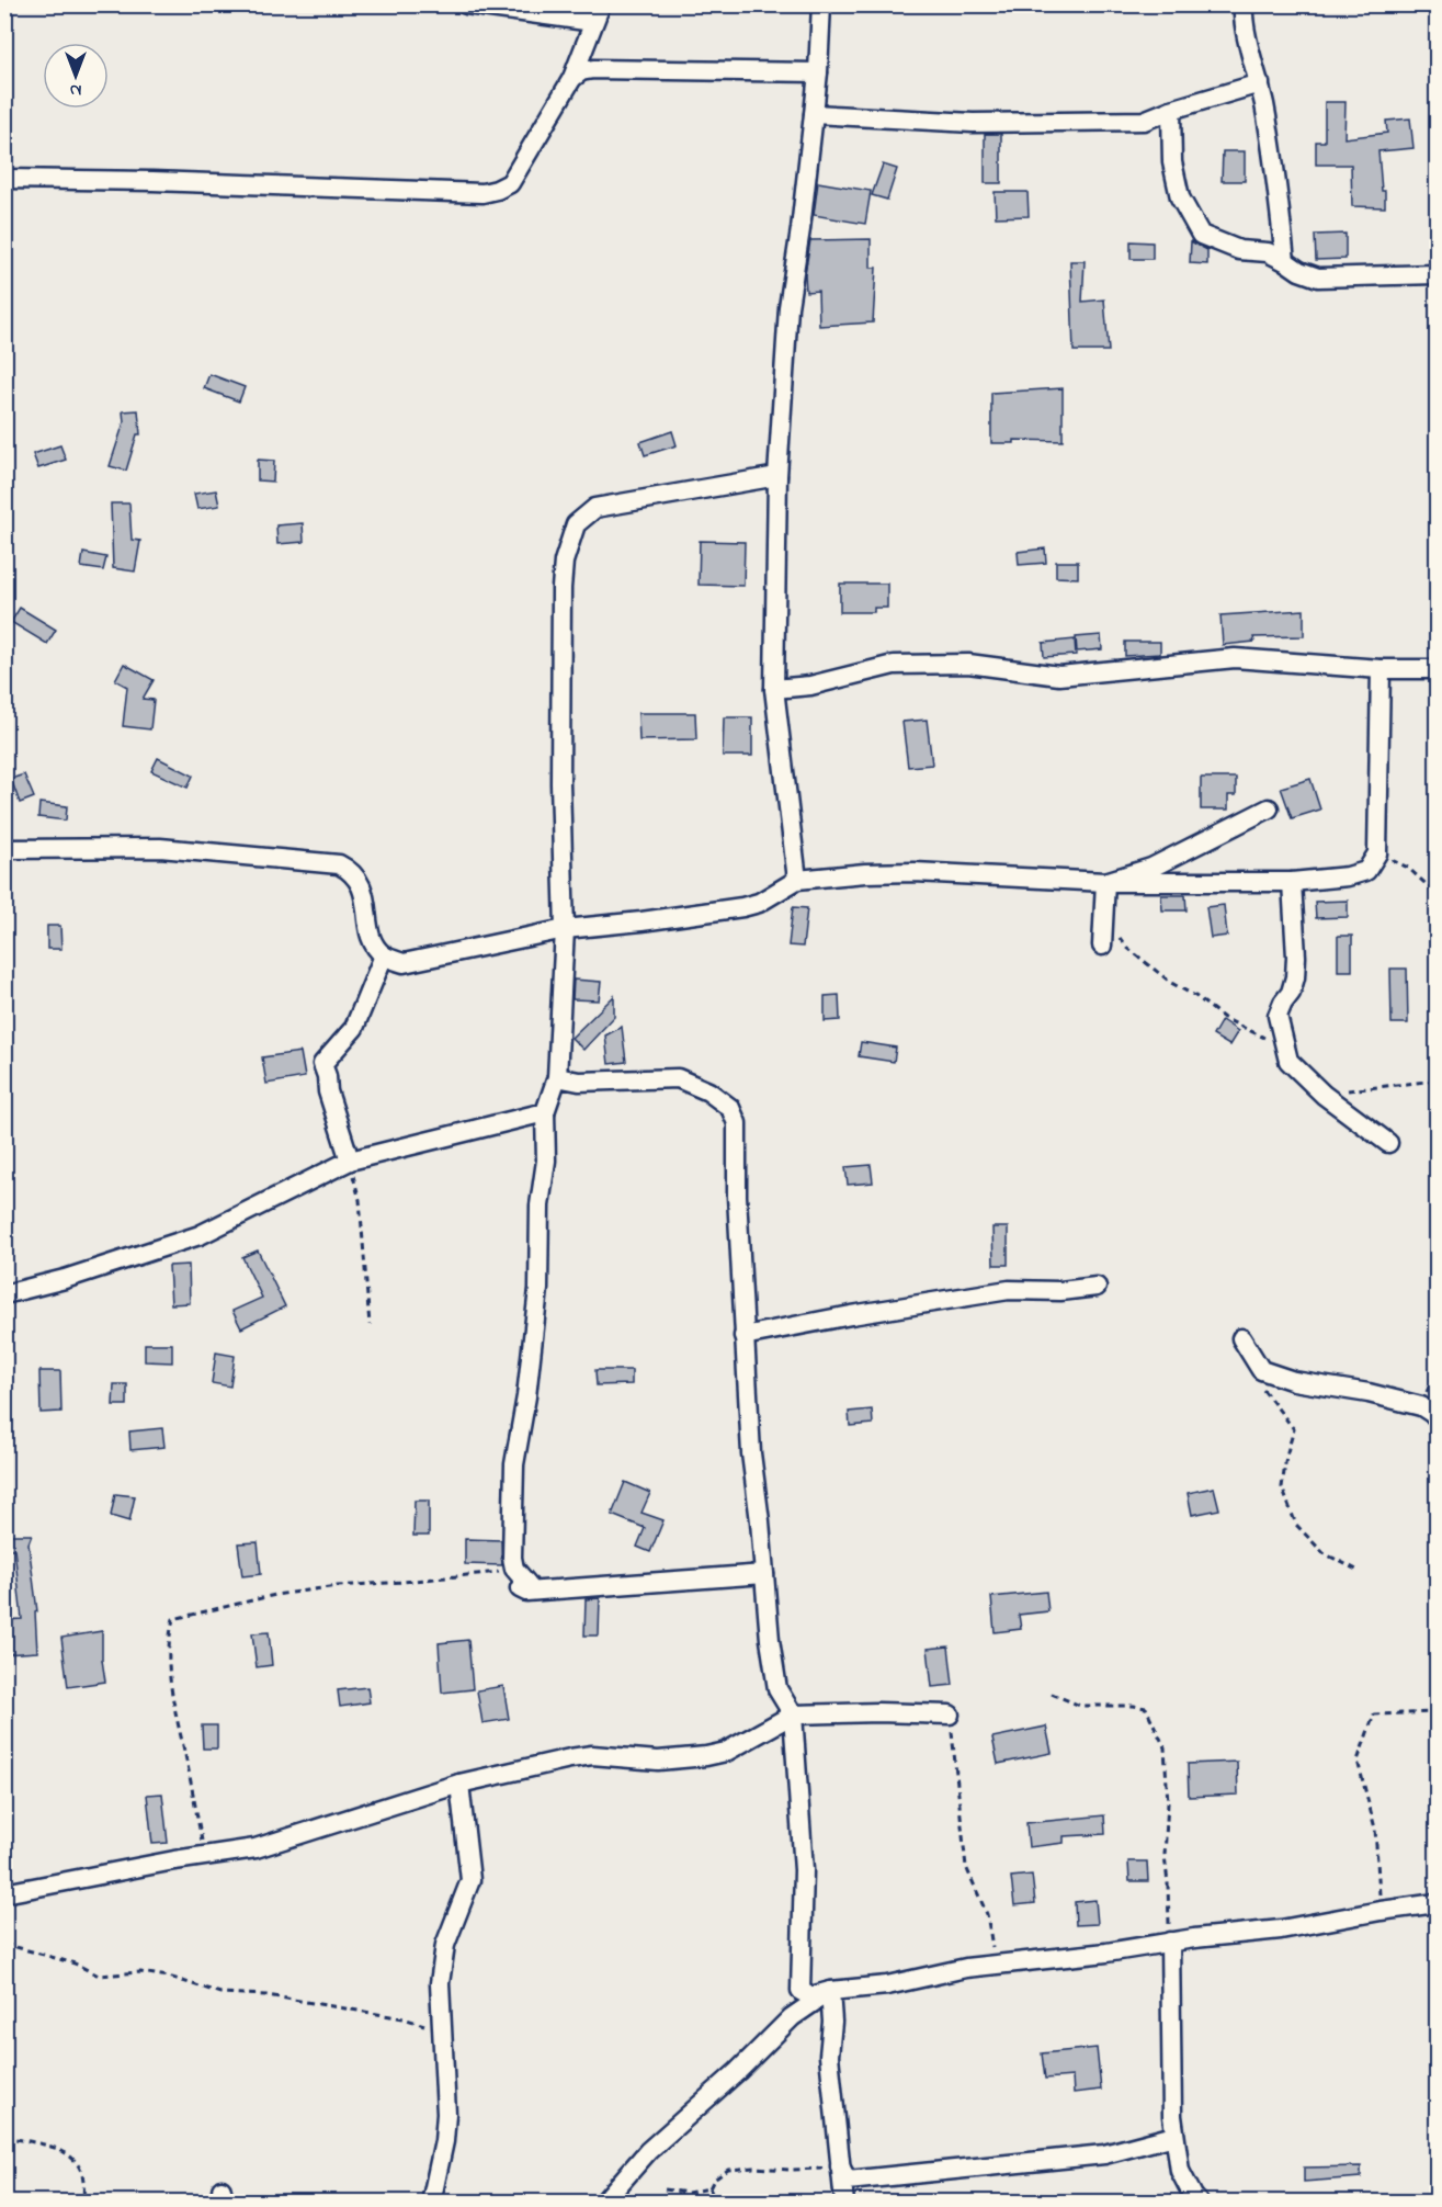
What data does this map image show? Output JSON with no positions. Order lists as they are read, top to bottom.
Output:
{
  "north": "bottom"
}
